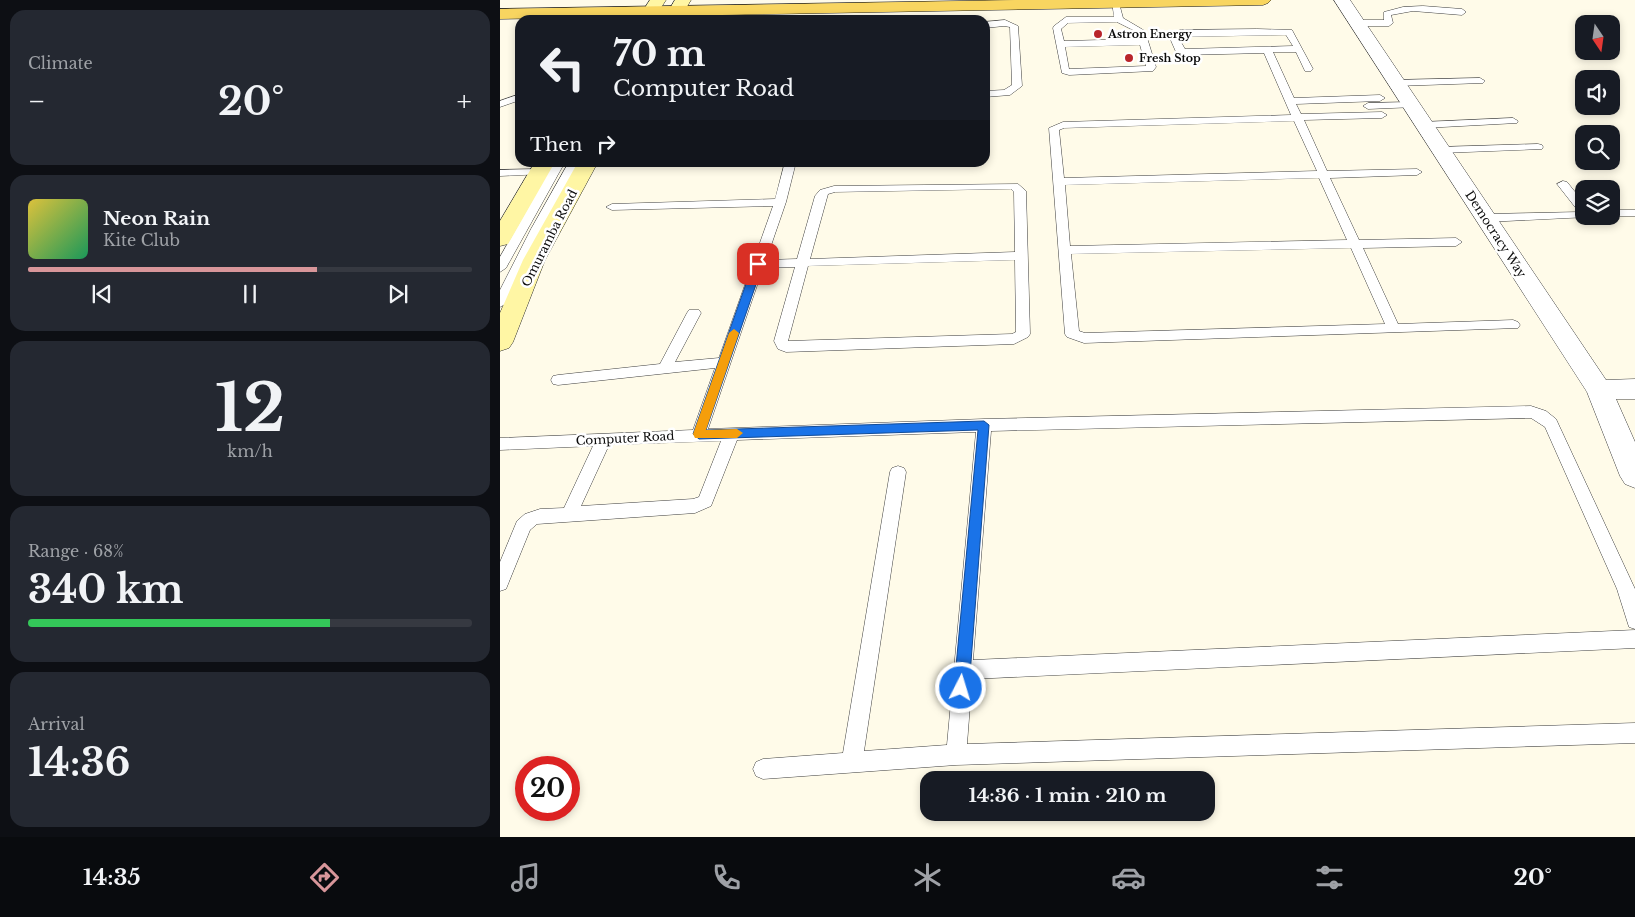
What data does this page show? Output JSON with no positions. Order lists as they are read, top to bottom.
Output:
{
  "streets": {
    "main road": ["Omuramba Road"],
    "street": ["Democracy Way"],
    "lane": ["Computer Road"]
  },
  "places": ["Astron Energy", "Fresh Stop"],
  "north": "bottom",
  "page": {
    "tile": [
      "Climate",
      ["12", "km/h"],
      ["Range · 68%", "340 km"],
      ["Arrival", "14:36"]
    ],
    "turn": ["70 m", "Computer Road"],
    "heat": ["−", "20°", "+"],
    "then": "Then",
    "song": ["Neon Rain", "Kite Club"],
    "limit": "20",
    "trip": "14:36 · 1 min · 210 m",
    "tabs": ["14:35", "20°"]
  }
}
